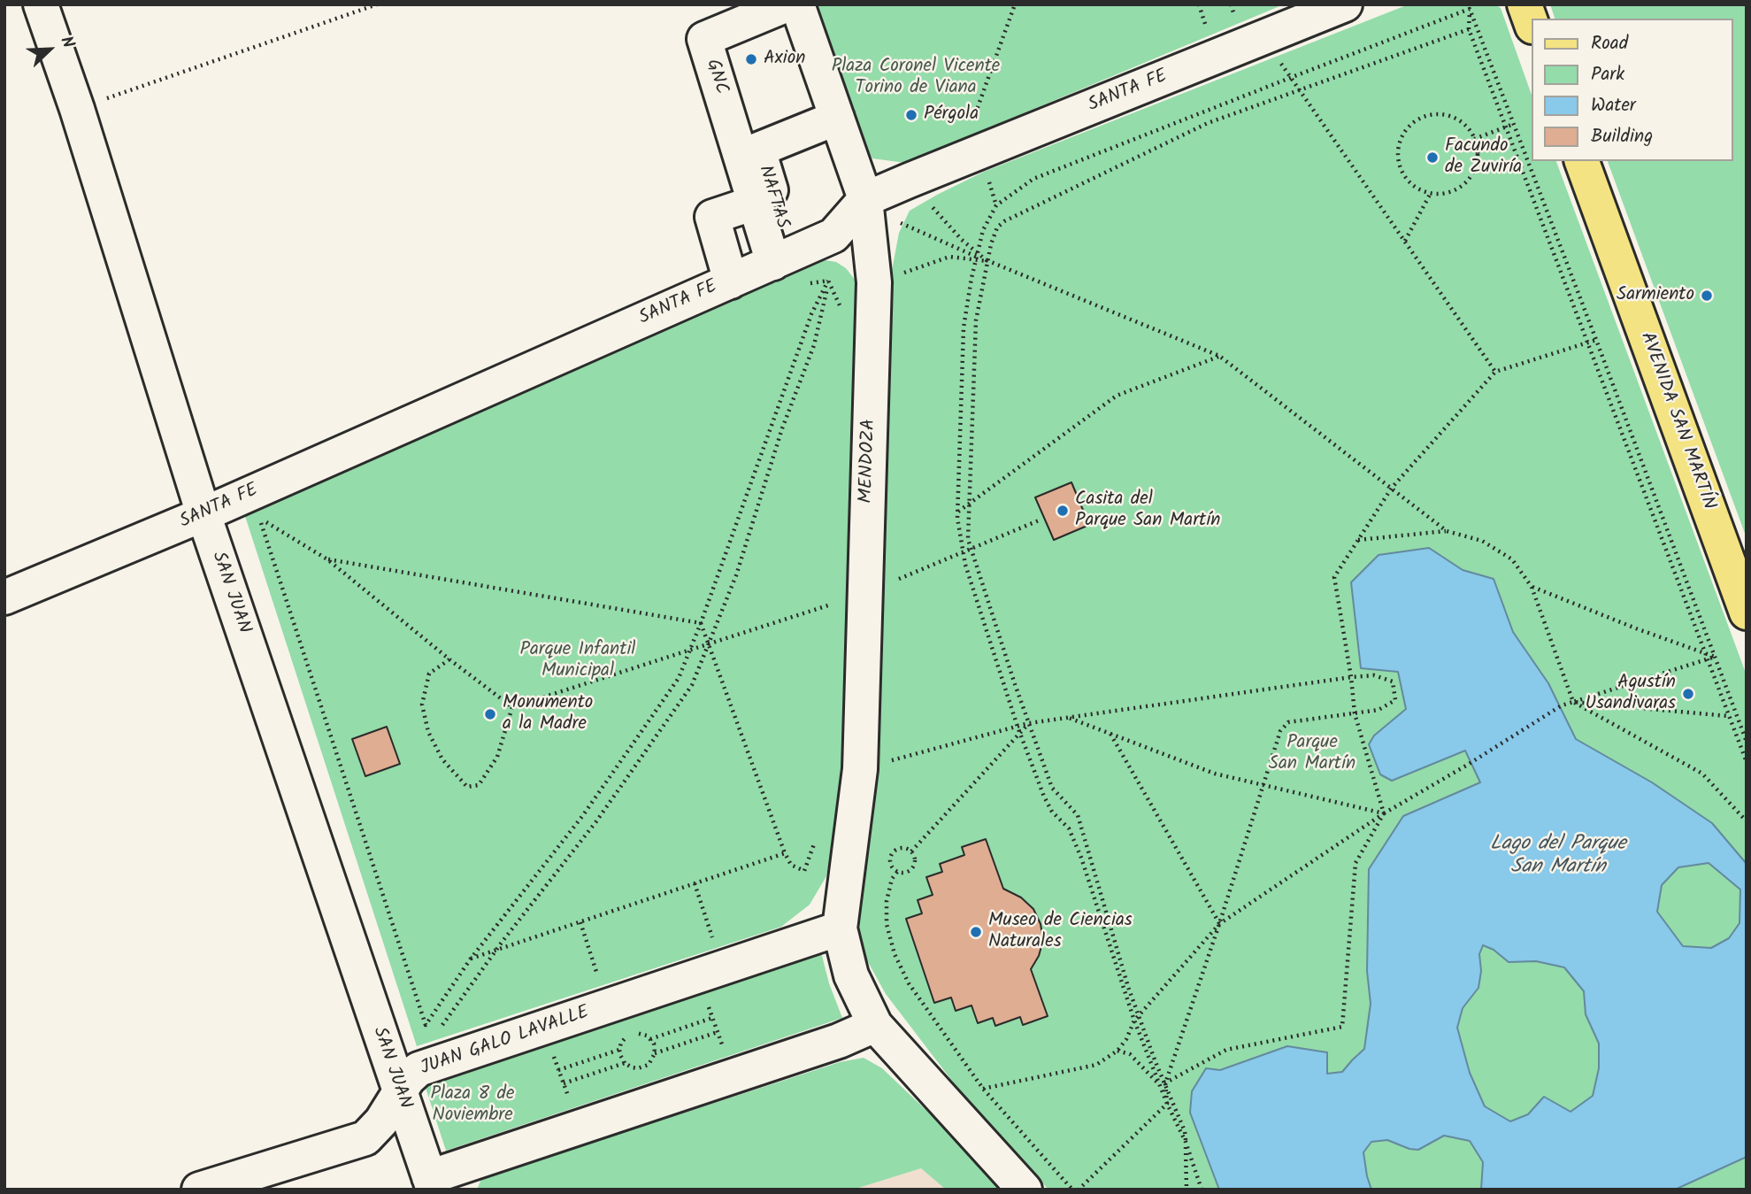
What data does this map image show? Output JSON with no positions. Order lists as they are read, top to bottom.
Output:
{
  "streets": {
    "main road": ["AVENIDA SAN MARTÍN"],
    "street": [
      "GNC",
      "SANTA FE",
      "NAFTAS",
      "MENDOZA",
      "SAN JUAN",
      "JUAN GALO LAVALLE"
    ]
  },
  "crossings": [
    ["GNC", "SANTA FE"],
    ["GNC", "NAFTAS"],
    ["SANTA FE", "NAFTAS"],
    ["SANTA FE", "MENDOZA"],
    ["SANTA FE", "SAN JUAN"],
    ["NAFTAS", "MENDOZA"],
    ["MENDOZA", "JUAN GALO LAVALLE"],
    ["SAN JUAN", "JUAN GALO LAVALLE"]
  ],
  "water": ["Lago del Parque San Martín"],
  "parks": [
    "Plaza Coronel Vicente Torino de Viana",
    "Parque Infantil Municipal",
    "Parque San Martín",
    "Plaza 8 de Noviembre"
  ],
  "places": [
    "Axion",
    "Pérgola",
    "Facundo de Zuviría",
    "Sarmiento",
    "Casita del Parque San Martín",
    "Agustín Usandivaras",
    "Monumento a la Madre",
    "Museo de Ciencias Naturales"
  ],
  "legend": [
    "Road",
    "Park",
    "Water",
    "Building"
  ],
  "north": "top right"
}
